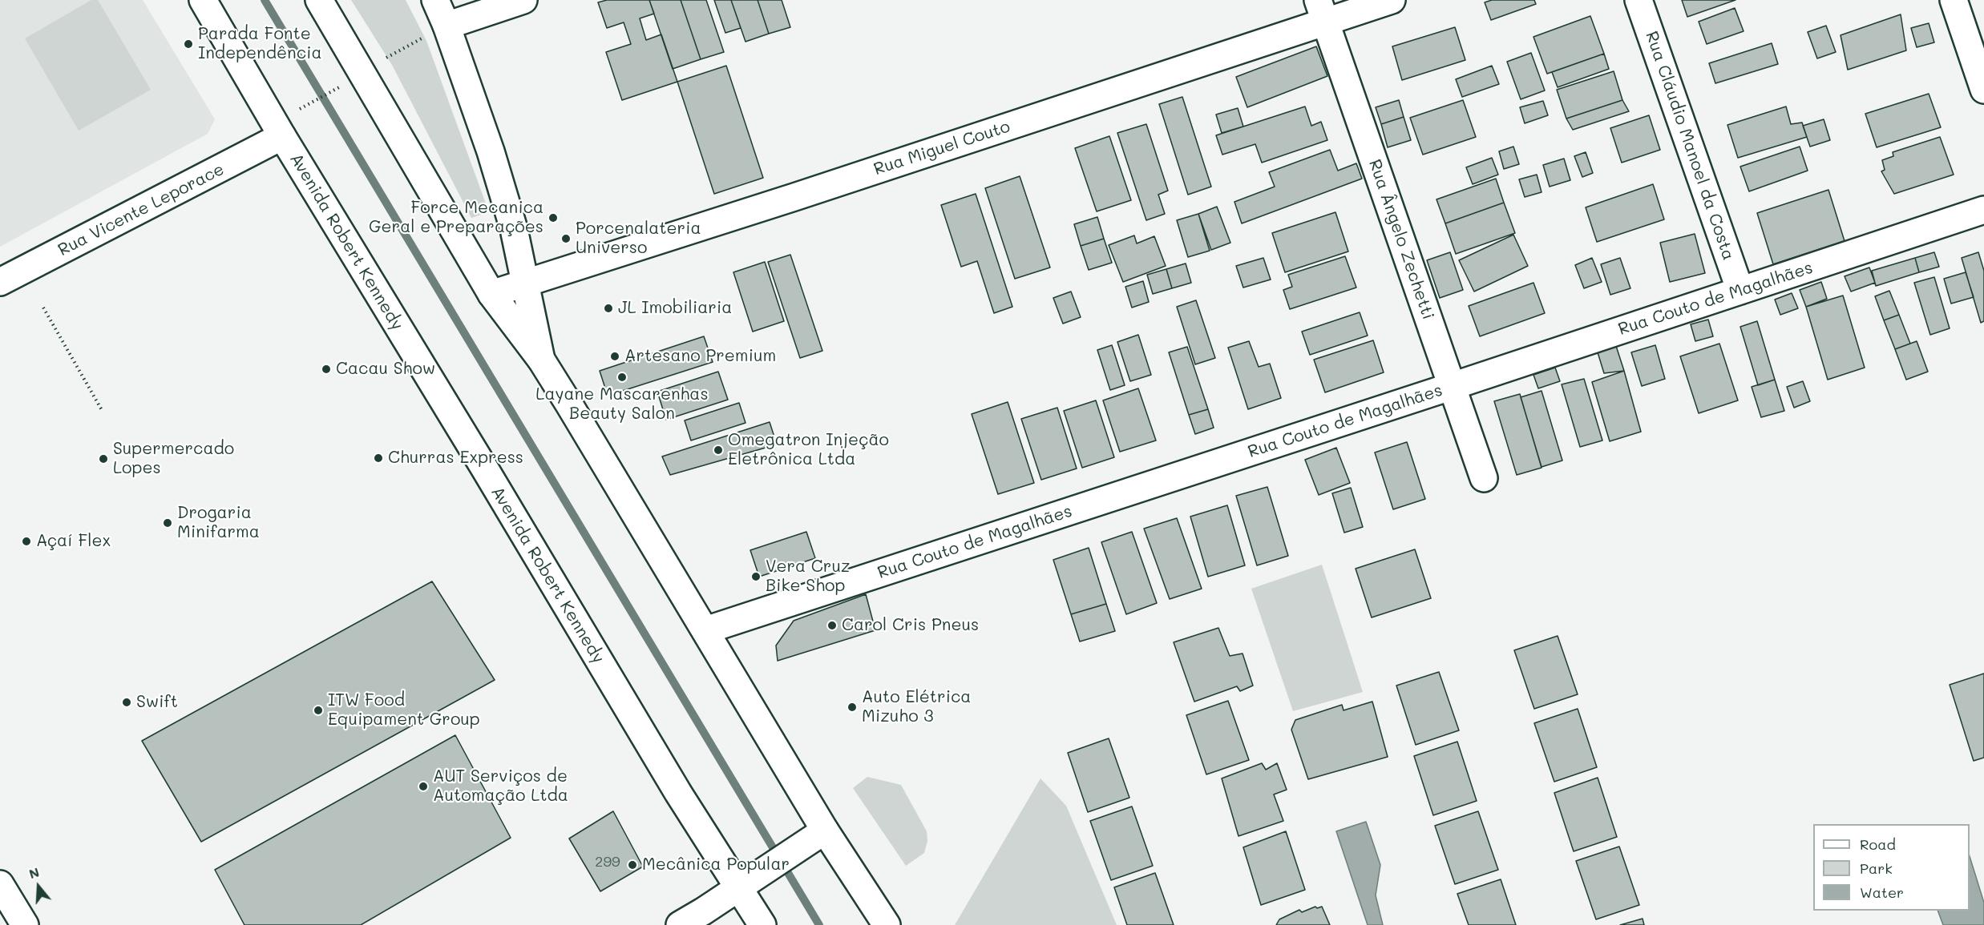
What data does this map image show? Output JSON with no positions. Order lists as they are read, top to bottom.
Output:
{
  "streets": {
    "street": [
      "Rua Cláudio Manoel da Costa",
      "Rua Miguel Couto",
      "Rua Vicente Leporace",
      "Rua Ângelo Zechetti",
      "Avenida Robert Kennedy",
      "Rua Couto de Magalhães"
    ]
  },
  "crossings": [
    ["Rua Cláudio Manoel da Costa", "Rua Couto de Magalhães"],
    ["Rua Miguel Couto", "Rua Ângelo Zechetti"],
    ["Rua Vicente Leporace", "Avenida Robert Kennedy"],
    ["Rua Ângelo Zechetti", "Rua Couto de Magalhães"]
  ],
  "places": [
    "Parada Fonte Independência",
    "Force Mecanica Geral e Preparações",
    "Porcenalateria Universo",
    "JL Imobiliaria",
    "Artesano Premium",
    "Cacau Show",
    "Layane Mascarenhas Beauty Salon",
    "Omegatron Injeção Eletrônica Ltda",
    "Churras Express",
    "Supermercado Lopes",
    "Drogaria Minifarma",
    "Açaí Flex",
    "Vera Cruz Bike Shop",
    "Carol Cris Pneus",
    "Swift",
    "Auto Elétrica Mizuho 3",
    "ITW Food Equipament Group",
    "AUT Serviços de Automação Ltda",
    "Mecânica Popular"
  ],
  "house_numbers": ["299"],
  "legend": ["Road", "Park", "Water"],
  "north": "top"
}
